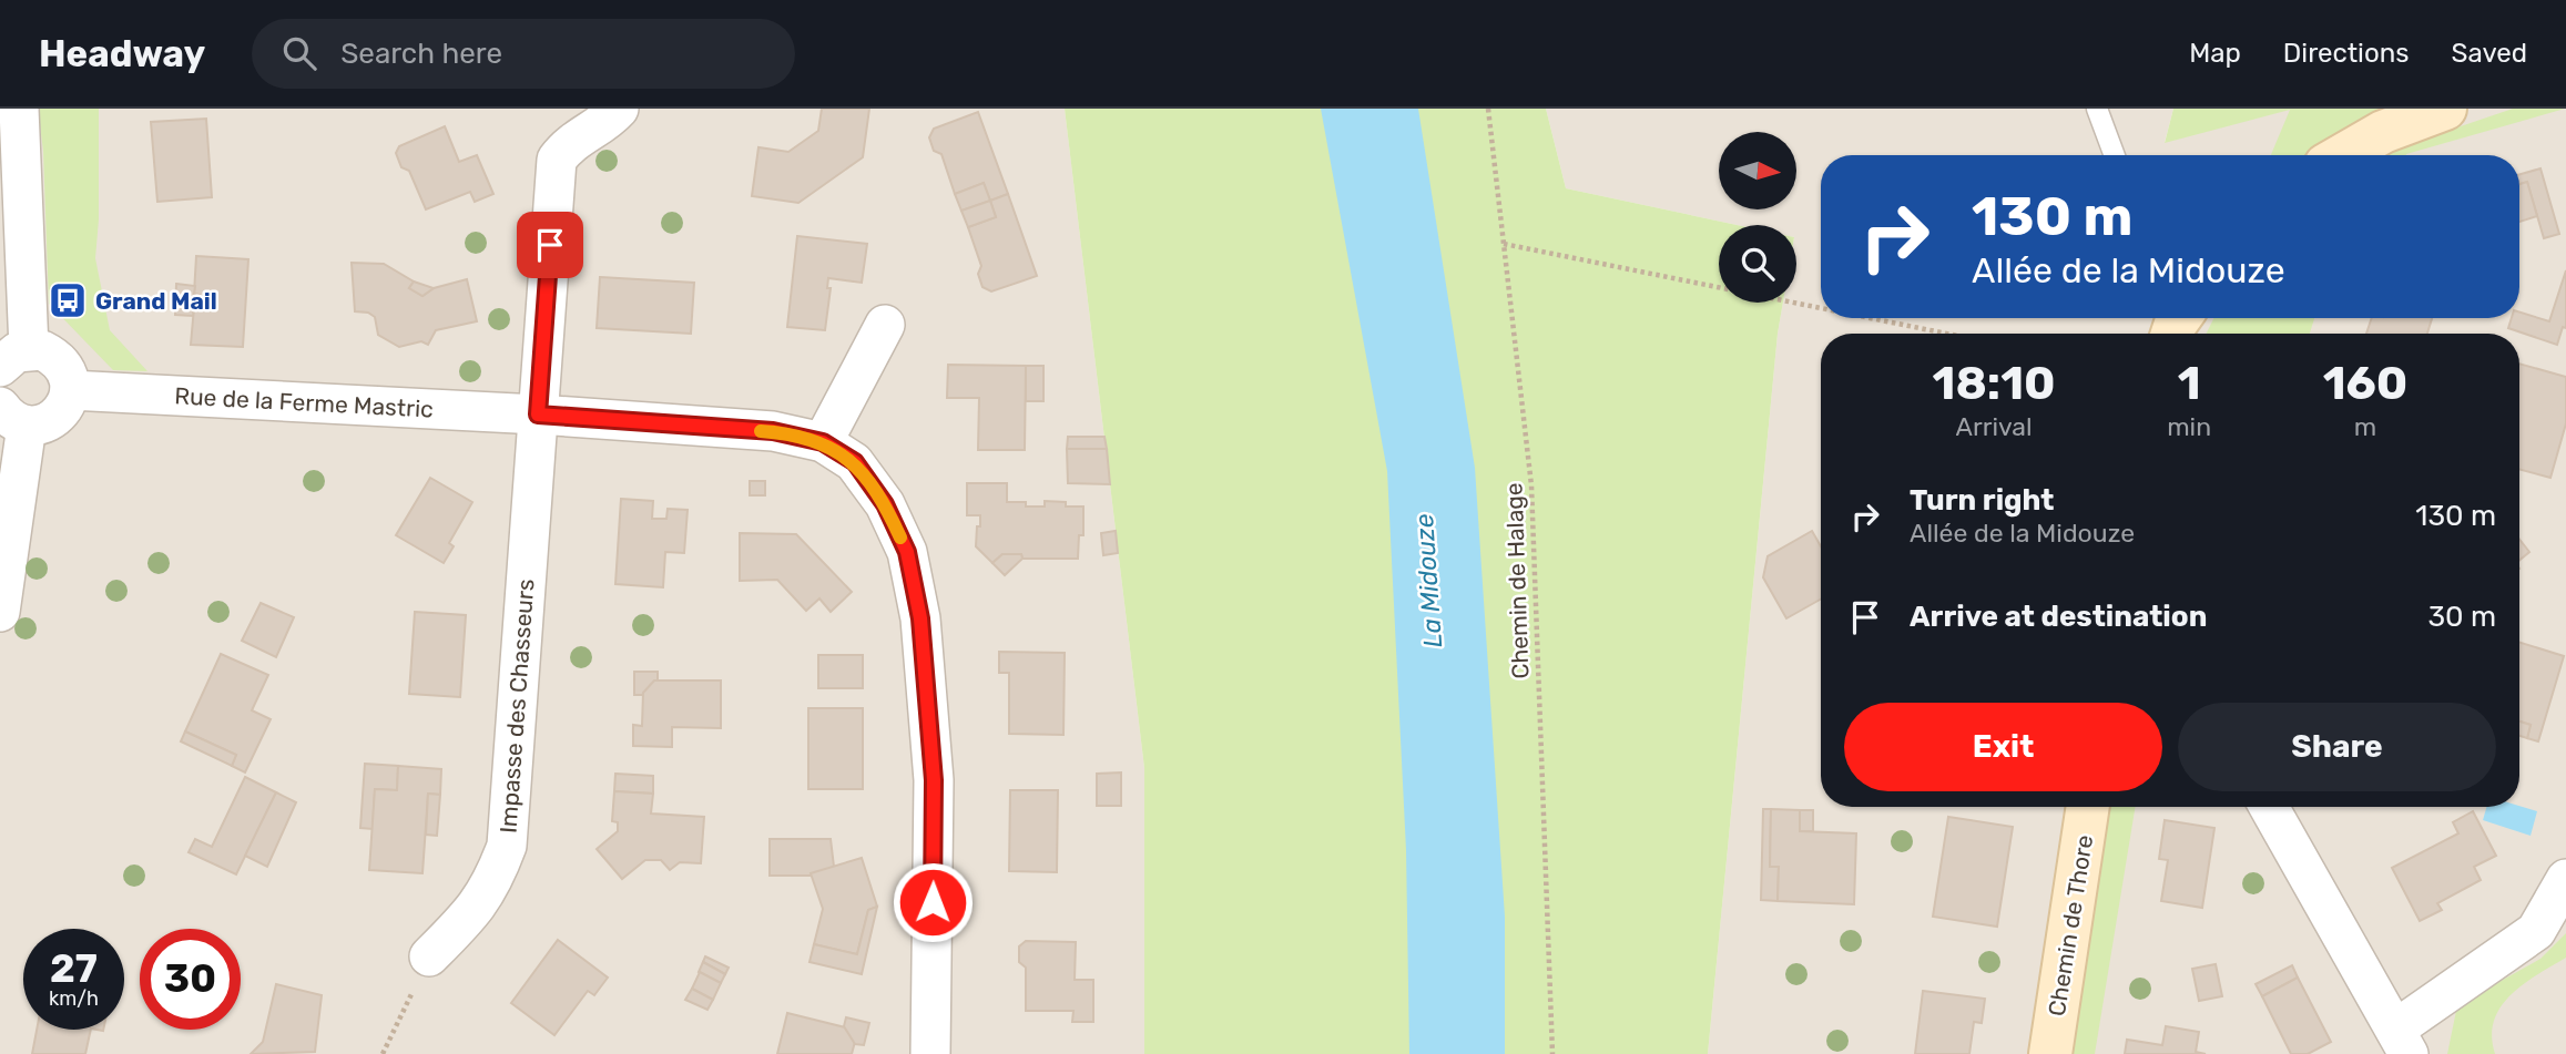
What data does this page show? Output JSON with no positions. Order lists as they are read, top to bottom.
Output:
{
  "streets": {
    "street": ["Rue de la Ferme Mastric", "Impasse des Chasseurs", "Chemin de Thore"],
    "path": ["Chemin de Halage"]
  },
  "crossings": [
    ["Rue de la Ferme Mastric", "Impasse des Chasseurs"]
  ],
  "water": ["La Midouze"],
  "places": {
    "bus stop": ["Grand Mail"]
  },
  "north": "right",
  "page": {
    "header": "Headway",
    "search": "Search here",
    "nav": ["Map", "Directions", "Saved"],
    "turn": ["130 m", "Allée de la Midouze"],
    "eta": [
      "18:10",
      "Arrival",
      "1",
      "min",
      "160",
      "m"
    ],
    "list": [
      {
        "name": "Turn right",
        "note": "Allée de la Midouze",
        "value": "130 m"
      },
      {
        "name": "Arrive at destination",
        "value": "30 m"
      }
    ],
    "buttons": ["Exit", "Share"],
    "speed": "27 km/h",
    "limit": "30"
  }
}
